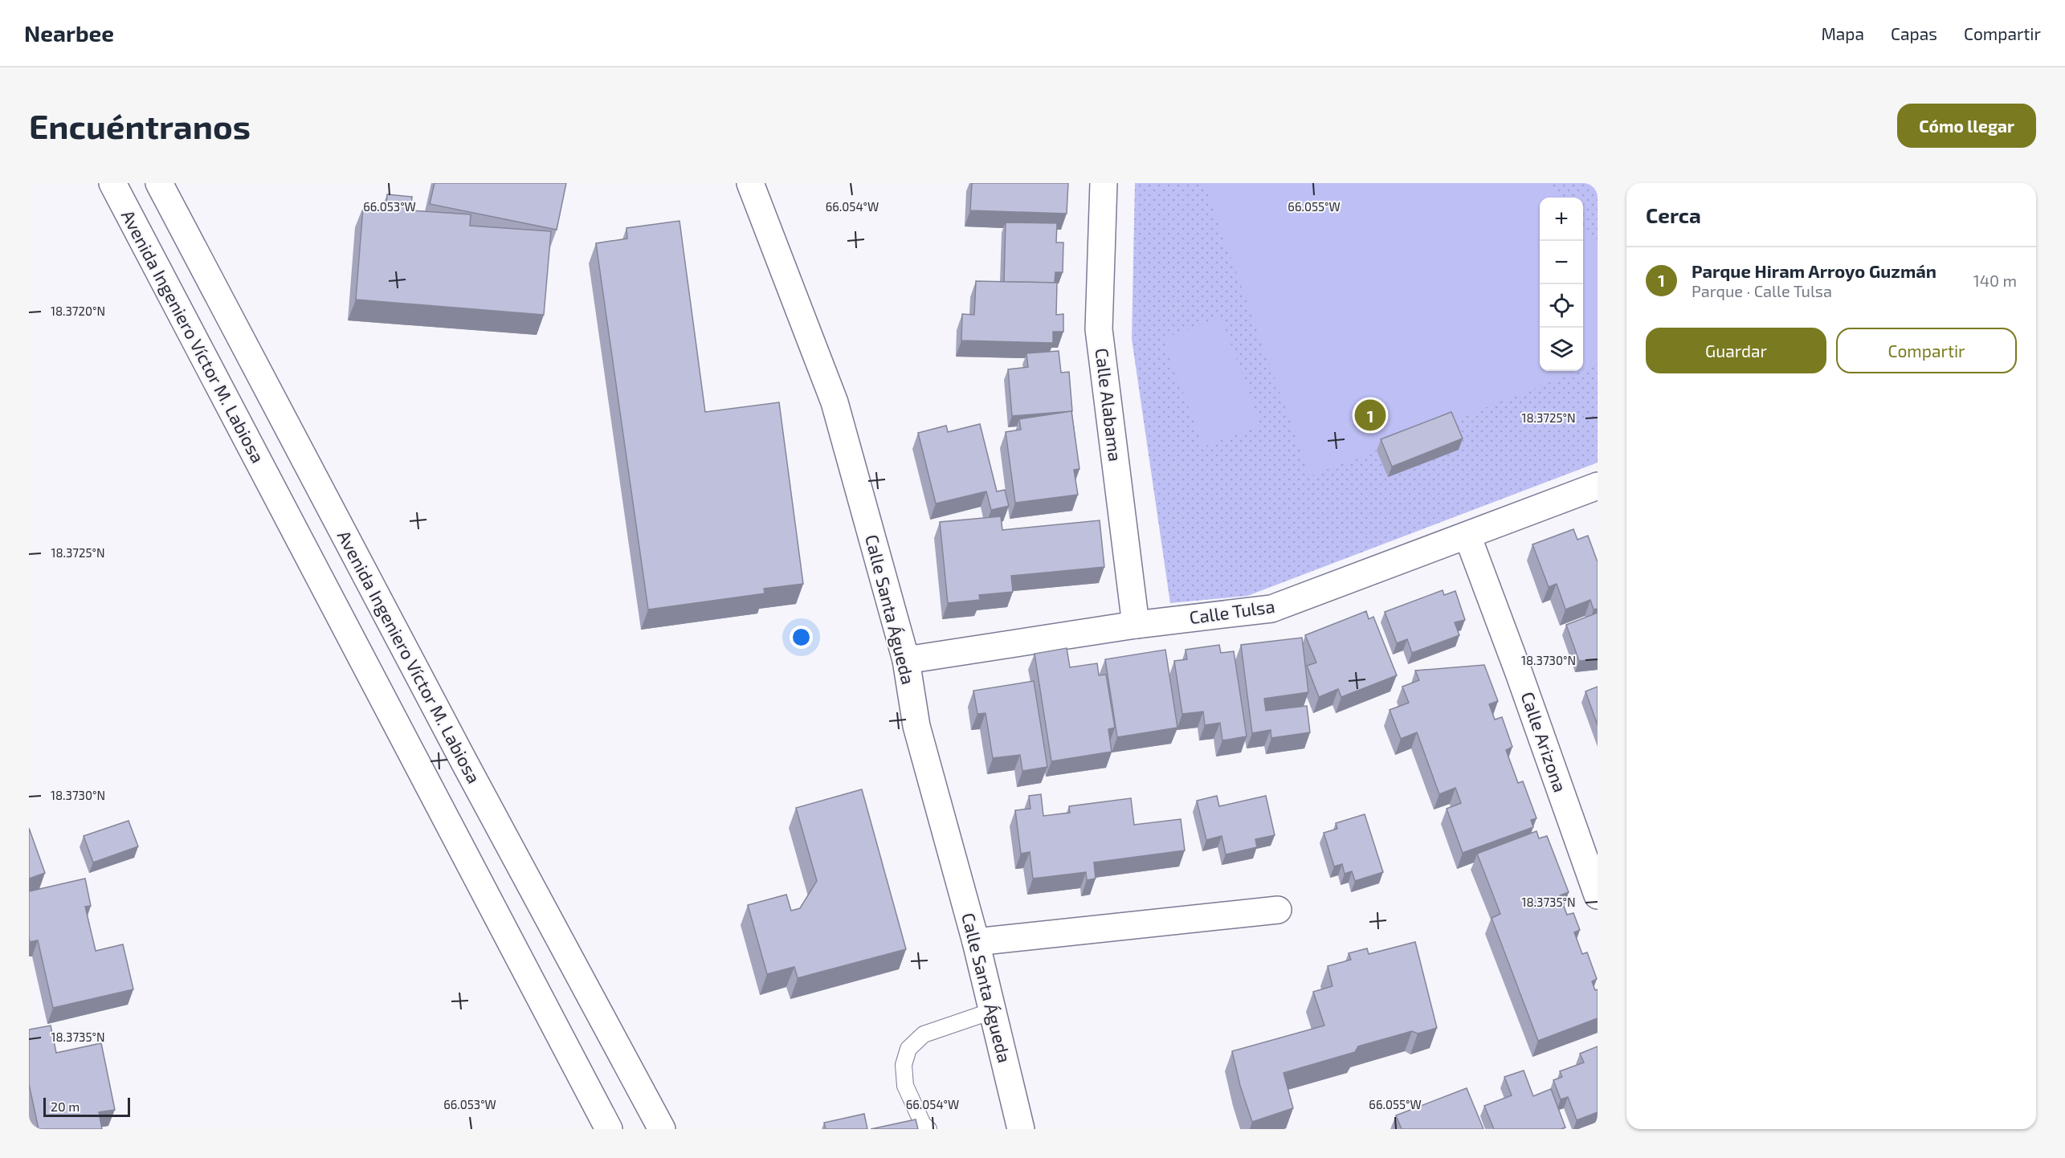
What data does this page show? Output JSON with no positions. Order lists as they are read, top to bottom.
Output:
{
  "streets": {
    "street": [
      "Avenida Ingeniero Víctor M. Labiosa",
      "Calle Alabama",
      "Calle Santa Águeda",
      "Calle Tulsa",
      "Calle Arizona"
    ]
  },
  "crossings": [
    ["Calle Alabama", "Calle Tulsa"],
    ["Calle Santa Águeda", "Calle Tulsa"],
    ["Calle Tulsa", "Calle Arizona"]
  ],
  "scale_bar": "20 m",
  "page": {
    "header": "Nearbee",
    "nav": ["Mapa", "Capas", "Compartir"],
    "buttons": [
      "Cómo llegar",
      ["Guardar", "Compartir"]
    ],
    "title": "Encuéntranos",
    "heading": "Cerca",
    "map_buttons": ["+", "−"],
    "list": [
      {
        "mark": "1",
        "name": "Parque Hiram Arroyo Guzmán",
        "note": "Parque · Calle Tulsa",
        "value": "140 m"
      }
    ],
    "pins": "1",
    "scale": "20 m"
  },
  "coordinates": [
    "66.053°W",
    "66.054°W",
    "66.055°W",
    "18.3720°N",
    "18.3725°N",
    "18.3730°N",
    "18.3735°N"
  ]
}
